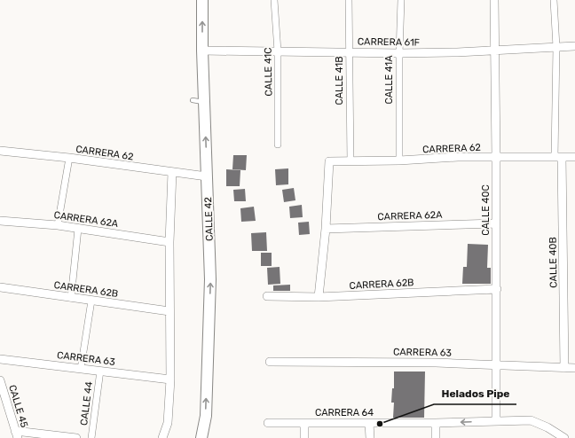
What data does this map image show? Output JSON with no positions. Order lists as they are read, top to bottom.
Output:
{
  "streets": {
    "street": [
      "CARRERA 61F",
      "CALLE 41C",
      "CALLE 41A",
      "CALLE 41B",
      "CARRERA 62",
      "CALLE 40C",
      "CARRERA 62A",
      "CALLE 42",
      "CALLE 40B",
      "CARRERA 62B",
      "CARRERA 63",
      "CALLE 44",
      "CALLE 45",
      "CARRERA 64"
    ]
  },
  "crossings": [
    ["CARRERA 61F", "CALLE 41C"],
    ["CARRERA 61F", "CALLE 41A"],
    ["CARRERA 61F", "CALLE 41B"],
    ["CARRERA 61F", "CALLE 40C"],
    ["CARRERA 61F", "CALLE 42"],
    ["CARRERA 61F", "CALLE 40B"],
    ["CALLE 41A", "CARRERA 62"],
    ["CALLE 41B", "CARRERA 62"],
    ["CARRERA 62", "CALLE 40C"],
    ["CARRERA 62", "CARRERA 62A"],
    ["CARRERA 62", "CALLE 42"],
    ["CARRERA 62", "CALLE 40B"],
    ["CALLE 40C", "CARRERA 62A"],
    ["CALLE 40C", "CARRERA 62B"],
    ["CALLE 40C", "CARRERA 63"],
    ["CALLE 40C", "CARRERA 64"],
    ["CALLE 40B", "CARRERA 63"],
    ["CARRERA 62B", "CALLE 44"],
    ["CARRERA 63", "CALLE 44"]
  ],
  "places": ["Helados Pipe"]
}
